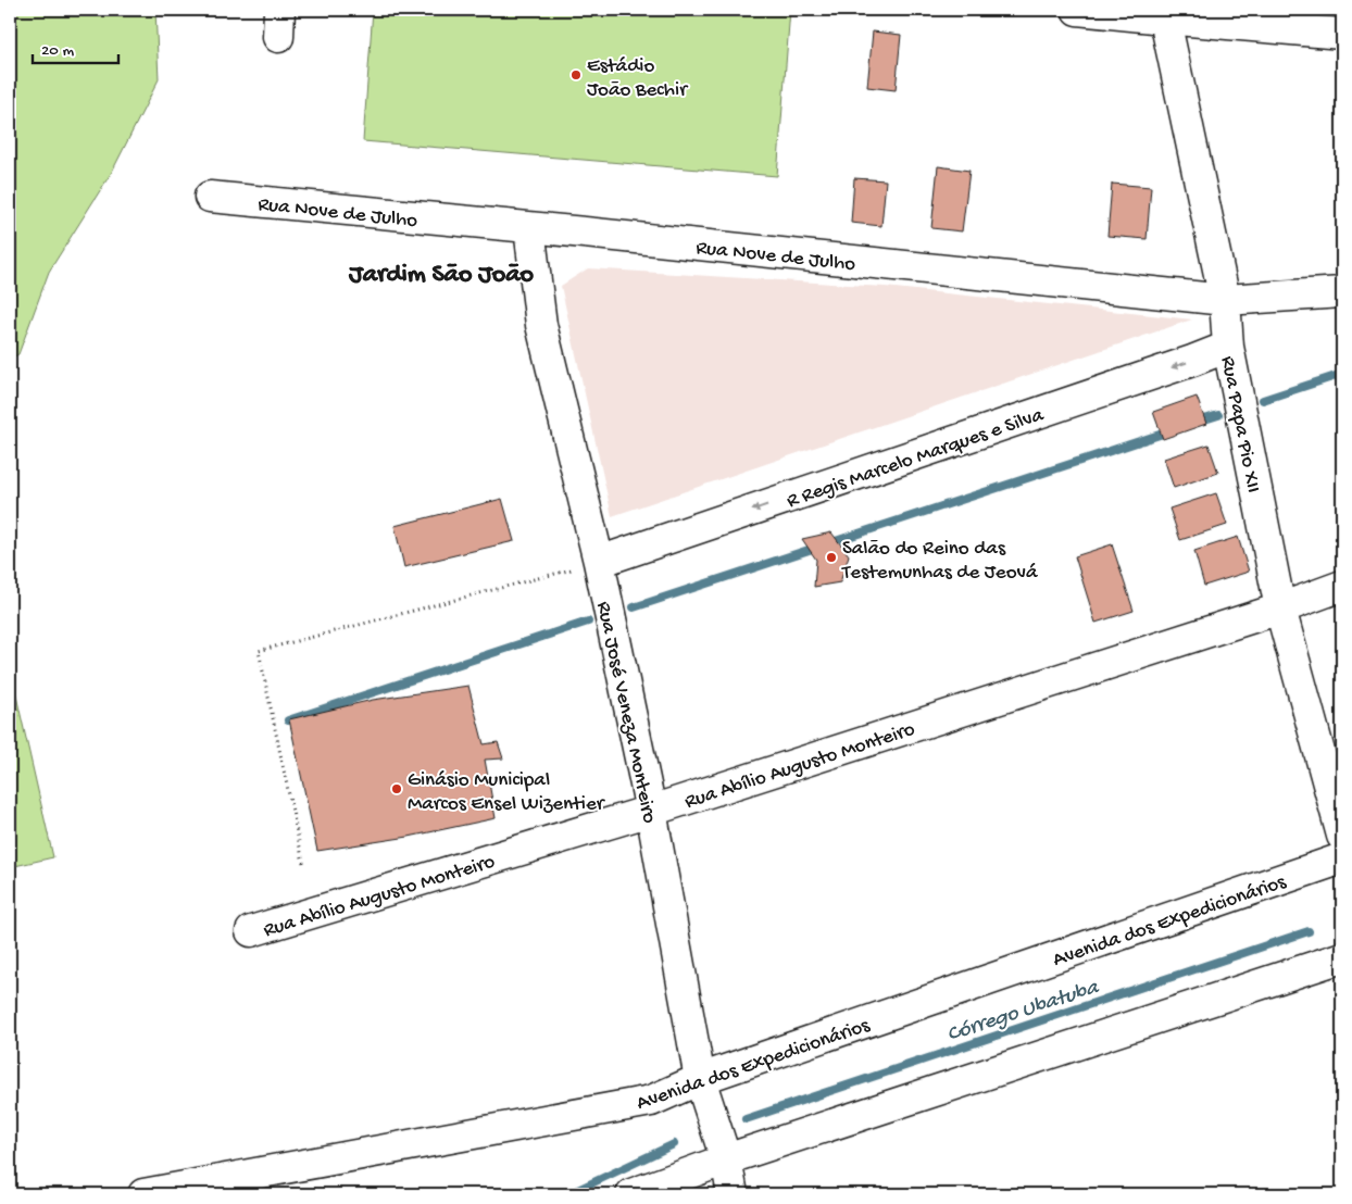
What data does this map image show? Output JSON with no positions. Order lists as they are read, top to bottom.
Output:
{
  "streets": {
    "street": [
      "Rua Nove de Julho",
      "Rua Papa Pio XII",
      "R Regis Marcelo Marques e Silva",
      "Rua José Veneza Monteiro",
      "Rua Abílio Augusto Monteiro",
      "Avenida dos Expedicionários"
    ]
  },
  "crossings": [
    ["Rua Nove de Julho", "Rua Papa Pio XII"],
    ["Rua Nove de Julho", "Rua José Veneza Monteiro"],
    ["Rua Papa Pio XII", "R Regis Marcelo Marques e Silva"],
    ["Rua Papa Pio XII", "Rua Abílio Augusto Monteiro"],
    ["R Regis Marcelo Marques e Silva", "Rua José Veneza Monteiro"],
    ["Rua José Veneza Monteiro", "Rua Abílio Augusto Monteiro"],
    ["Rua José Veneza Monteiro", "Avenida dos Expedicionários"]
  ],
  "one_way": ["R Regis Marcelo Marques e Silva"],
  "districts": ["Jardim São João"],
  "water": ["Córrego Ubatuba"],
  "places": ["Estádio João Bechir", "Salão do Reino das Testemunhas de Jeová", "Ginásio Municipal Marcos Ensel Wizentier"],
  "scale_bar": "20 m"
}
